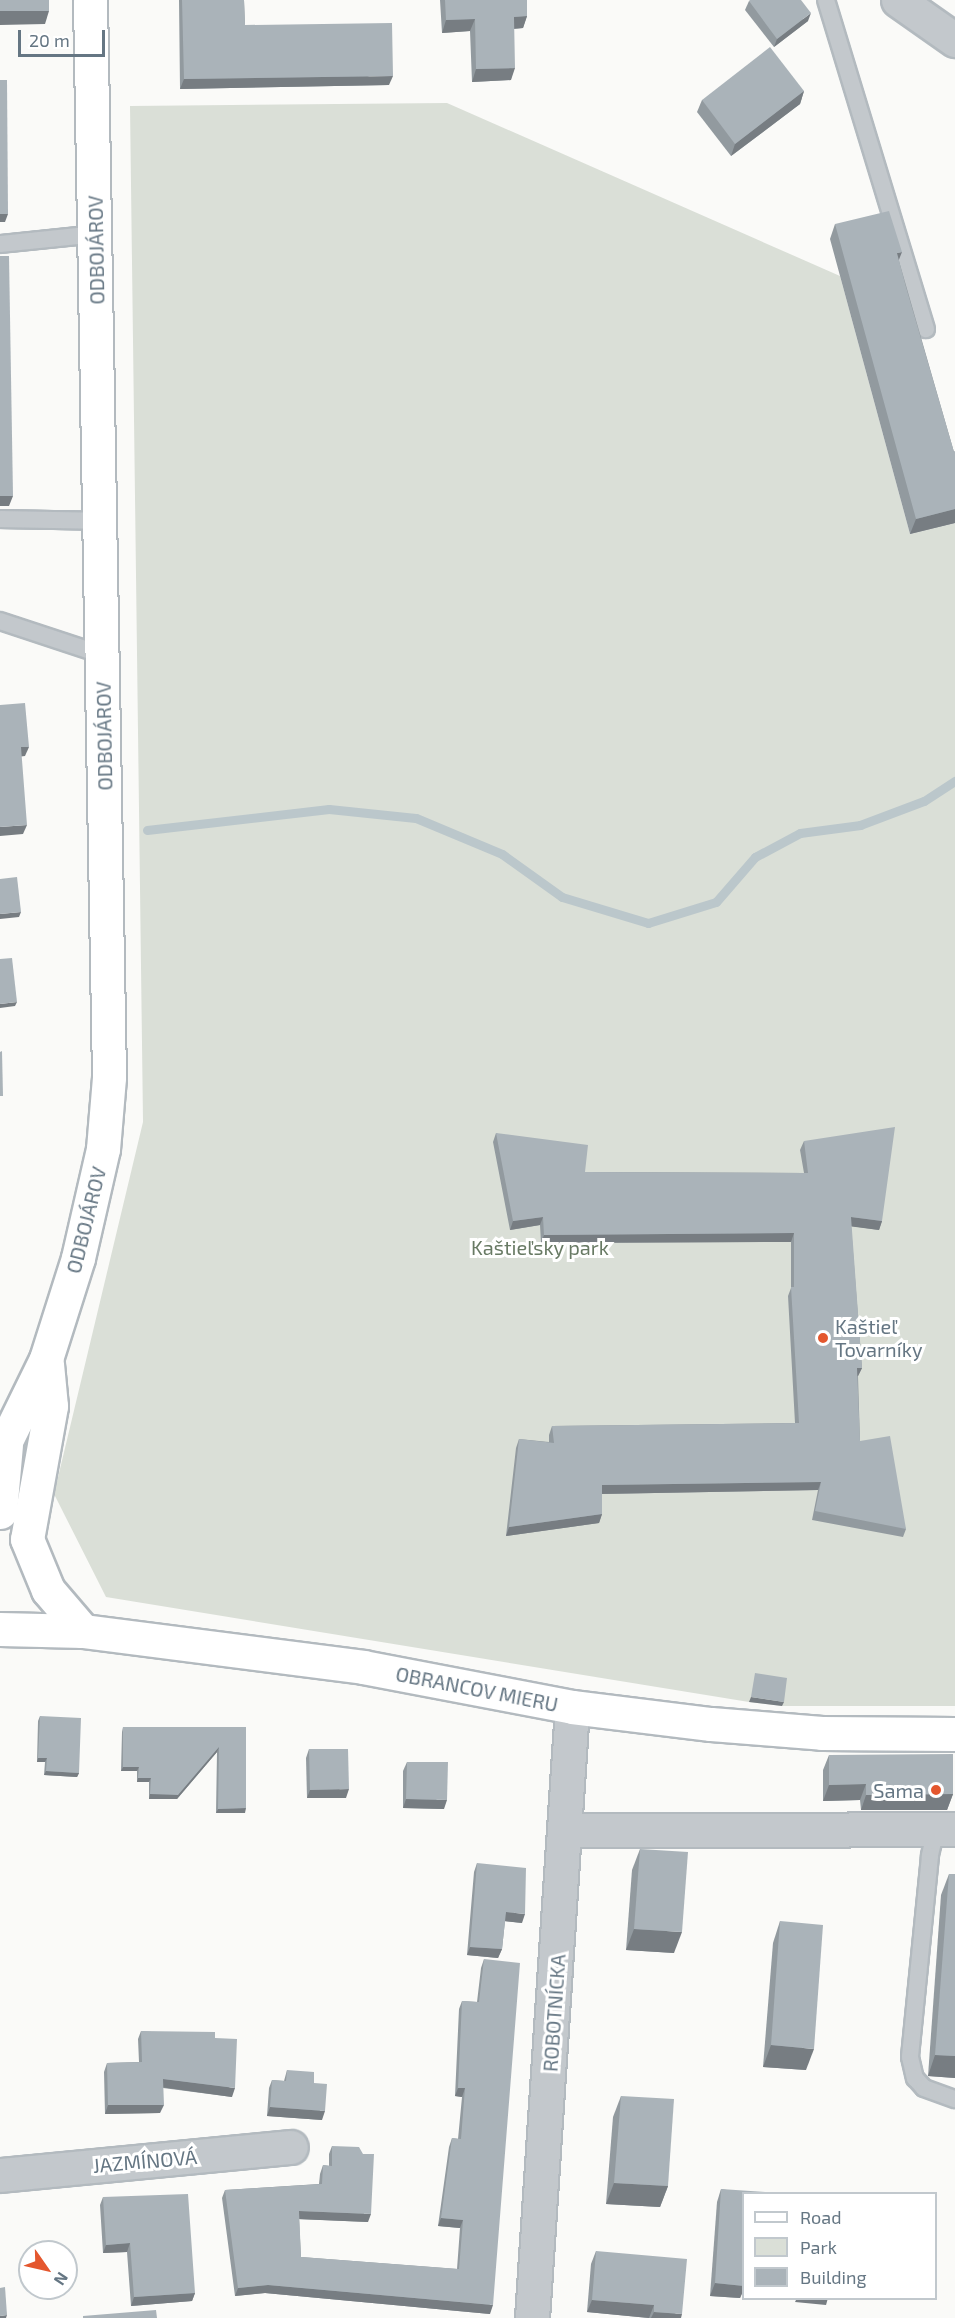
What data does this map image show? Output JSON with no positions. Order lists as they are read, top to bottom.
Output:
{
  "streets": {
    "main road": ["ODBOJÁROV", "OBRANCOV MIERU"],
    "street": ["ROBOTNÍCKA", "JAZMÍNOVÁ"]
  },
  "crossings": [
    ["OBRANCOV MIERU", "ROBOTNÍCKA"]
  ],
  "parks": ["Kaštieľsky park"],
  "places": ["Kaštieľ Tovarníky", "Sama"],
  "legend": ["Road", "Park", "Building"],
  "scale_bar": "20 m",
  "north": "bottom right"
}
